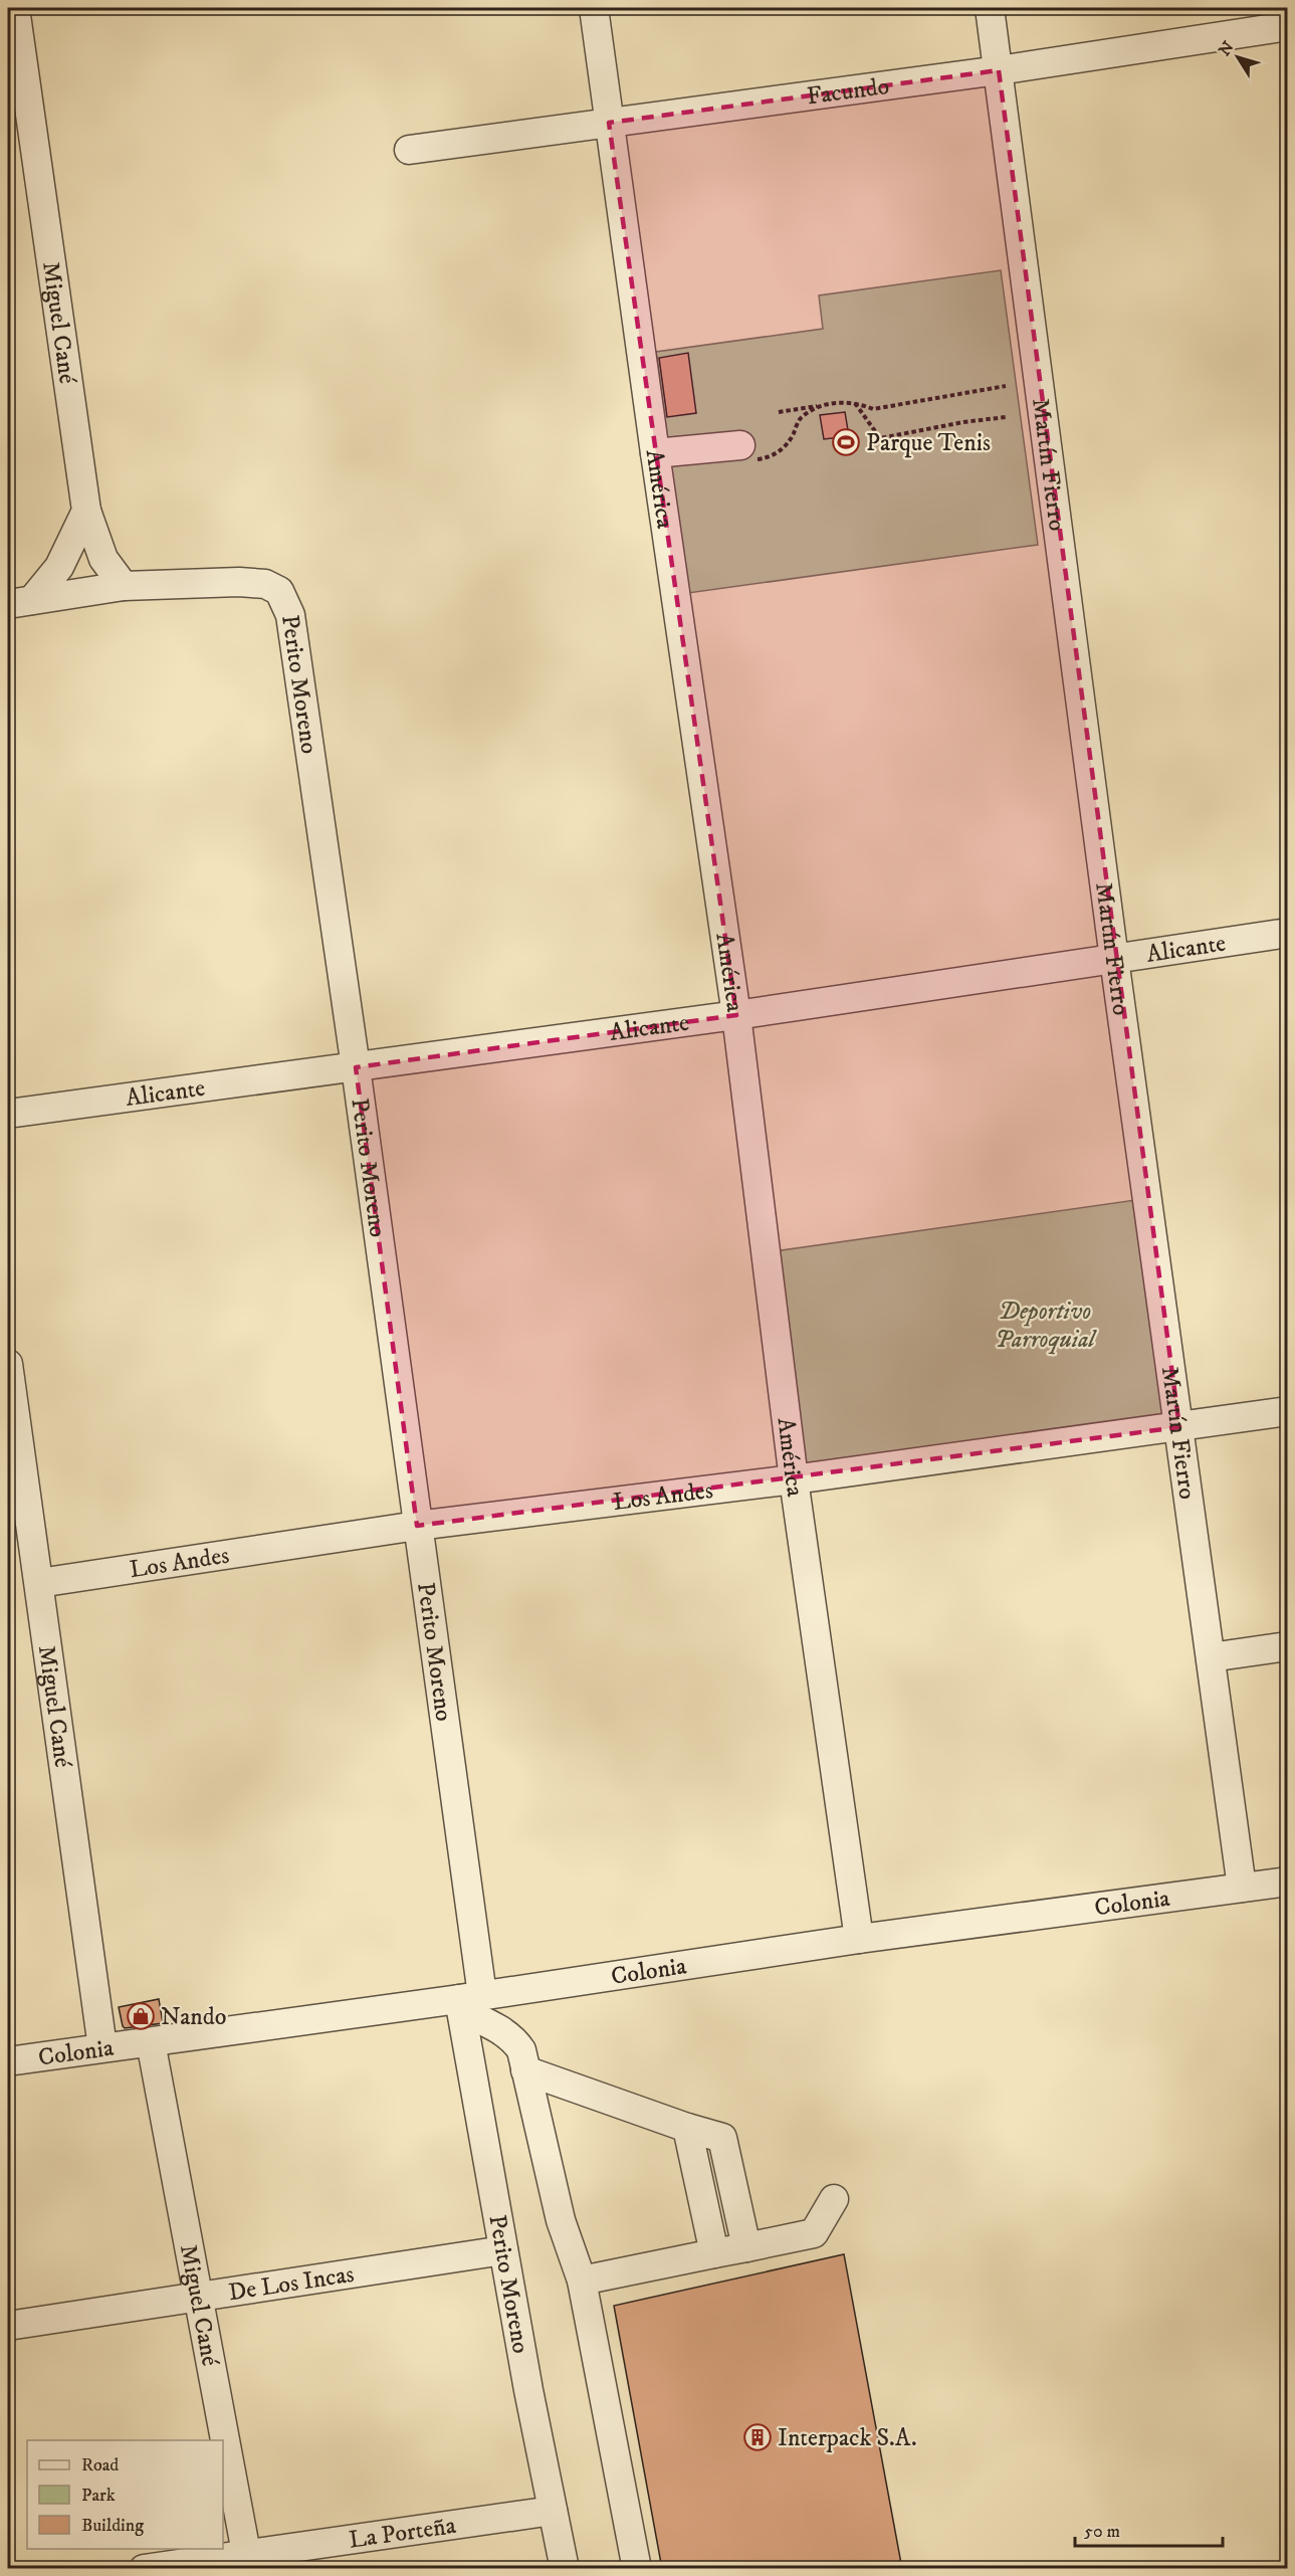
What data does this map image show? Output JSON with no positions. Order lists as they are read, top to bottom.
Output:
{
  "streets": {
    "street": [
      "Facundo",
      "Miguel Cané",
      "Martín Fierro",
      "América",
      "Perito Moreno",
      "Alicante",
      "Los Andes",
      "Colonia",
      "De Los Incas",
      "La Porteña"
    ]
  },
  "crossings": [
    ["Facundo", "Martín Fierro"],
    ["Facundo", "América"],
    ["Miguel Cané", "Perito Moreno"],
    ["Miguel Cané", "Los Andes"],
    ["Miguel Cané", "Colonia"],
    ["Miguel Cané", "De Los Incas"],
    ["Miguel Cané", "La Porteña"],
    ["Martín Fierro", "Alicante"],
    ["Martín Fierro", "Los Andes"],
    ["Martín Fierro", "Colonia"],
    ["América", "Alicante"],
    ["América", "Los Andes"],
    ["América", "Colonia"],
    ["Perito Moreno", "Alicante"],
    ["Perito Moreno", "Los Andes"],
    ["Perito Moreno", "Colonia"],
    ["Perito Moreno", "De Los Incas"],
    ["Perito Moreno", "La Porteña"]
  ],
  "parks": ["Deportivo Parroquial"],
  "places": {
    "sports": ["Parque Tenis"],
    "shop": ["Nando"],
    "building": ["Interpack S.A."]
  },
  "legend": ["Road", "Park", "Building"],
  "scale_bar": "50 m",
  "north": "top left"
}
